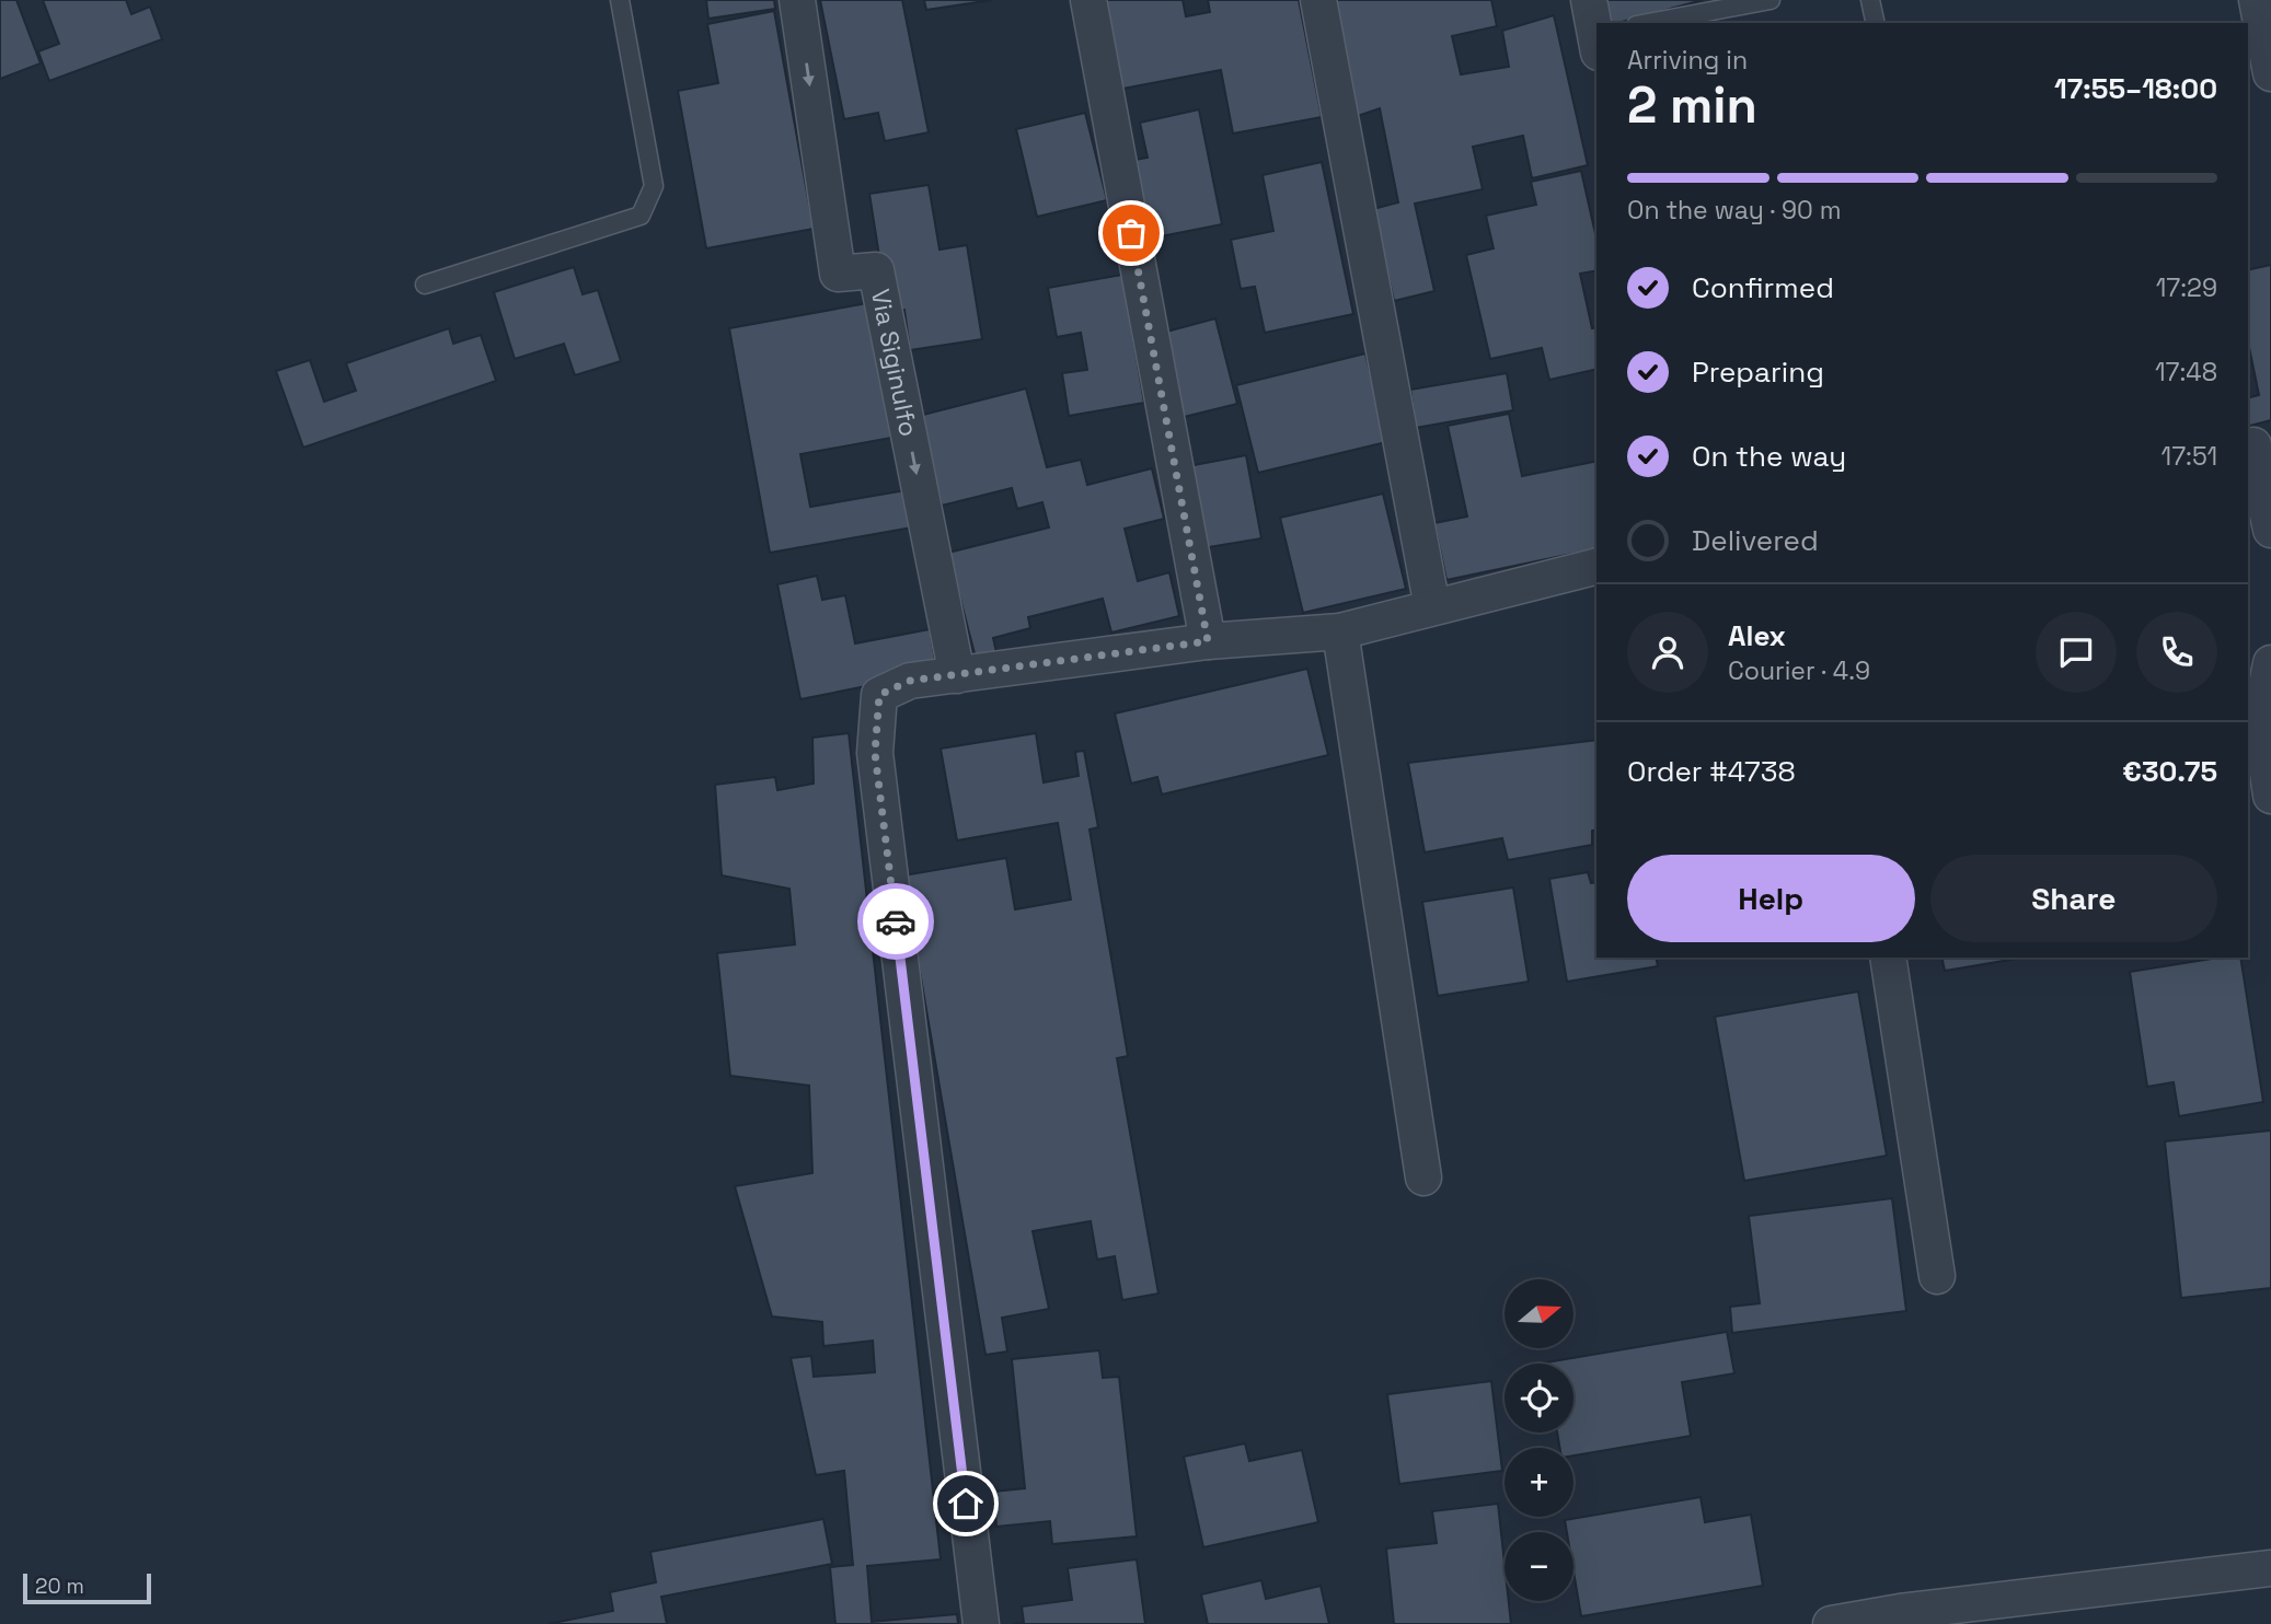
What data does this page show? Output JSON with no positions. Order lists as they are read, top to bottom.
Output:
{
  "streets": {
    "street": ["Via Siginulfo"]
  },
  "scale_bar": "20 m",
  "north": "right",
  "page": {
    "heading": ["2 min", "Arriving in", "17:55–18:00"],
    "panel": [
      "Alex",
      "Courier · 4.9",
      "Order #4738",
      "€30.75"
    ],
    "bar": "On the way · 90 m",
    "list": [
      ["Confirmed", "17:29"],
      ["Preparing", "17:48"],
      ["On the way", "17:51"],
      "Delivered"
    ],
    "buttons": ["Help", "Share"],
    "map_buttons": ["+", "−"],
    "scale": "20 m"
  }
}
